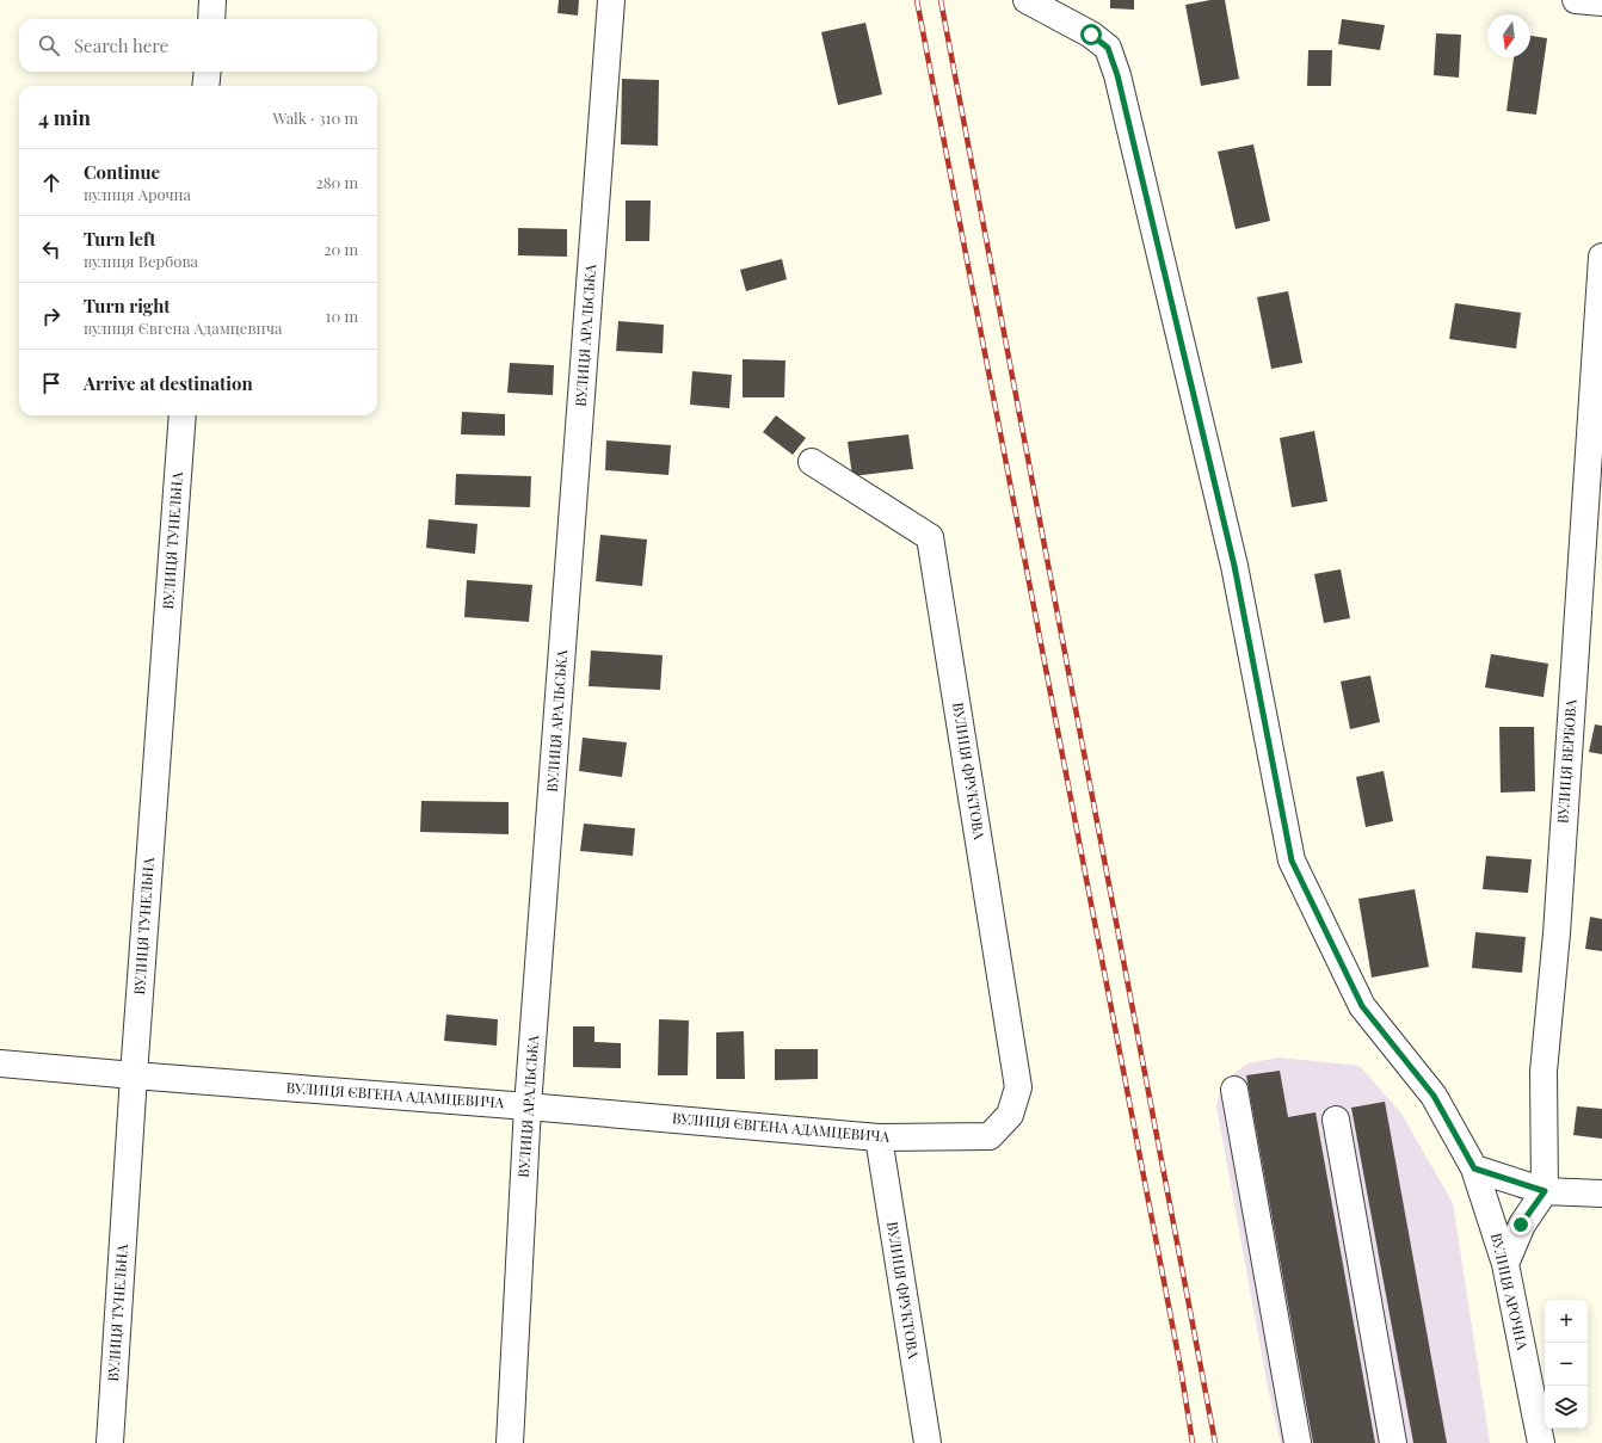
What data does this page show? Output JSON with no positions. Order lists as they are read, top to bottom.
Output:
{
  "streets": {
    "street": [
      "ВУЛИЦЯ АРАЛЬСЬКА",
      "ВУЛИЦЯ ТУНЕЛЬНА",
      "ВУЛИЦЯ ВЕРБОВА",
      "ВУЛИЦЯ ФРУКТОВА",
      "ВУЛИЦЯ ЄВГЕНА АДАМЦЕВИЧА",
      "ВУЛИЦЯ АРОЧНА"
    ]
  },
  "crossings": [
    ["ВУЛИЦЯ АРАЛЬСЬКА", "ВУЛИЦЯ ЄВГЕНА АДАМЦЕВИЧА"],
    ["ВУЛИЦЯ ТУНЕЛЬНА", "ВУЛИЦЯ ЄВГЕНА АДАМЦЕВИЧА"],
    ["ВУЛИЦЯ ФРУКТОВА", "ВУЛИЦЯ ЄВГЕНА АДАМЦЕВИЧА"]
  ],
  "north": "bottom",
  "page": {
    "search": "Search here",
    "heading": ["4 min", "Walk · 310 m"],
    "list": [
      ["Continue", "вулиця Арочна", "280 m"],
      ["Turn left", "вулиця Вербова", "20 m"],
      ["Turn right", "вулиця Євгена Адамцевича", "10 m"],
      "Arrive at destination"
    ],
    "map_buttons": ["+", "−"]
  }
}
